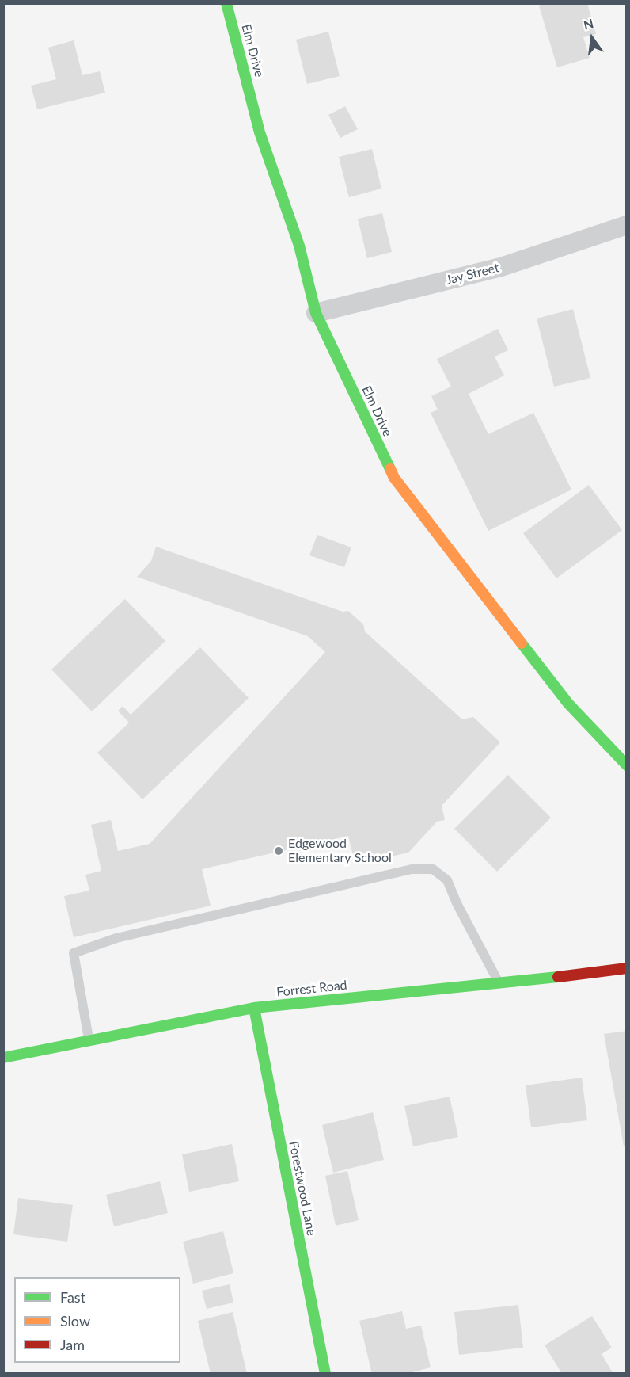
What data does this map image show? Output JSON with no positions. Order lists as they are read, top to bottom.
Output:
{
  "streets": {
    "street": [
      "Elm Drive",
      "Jay Street",
      "Forrest Road",
      "Forestwood Lane"
    ]
  },
  "crossings": [
    ["Elm Drive", "Jay Street"],
    ["Forrest Road", "Forestwood Lane"]
  ],
  "places": ["Edgewood Elementary School"],
  "legend": ["Fast", "Slow", "Jam"],
  "north": "top"
}
